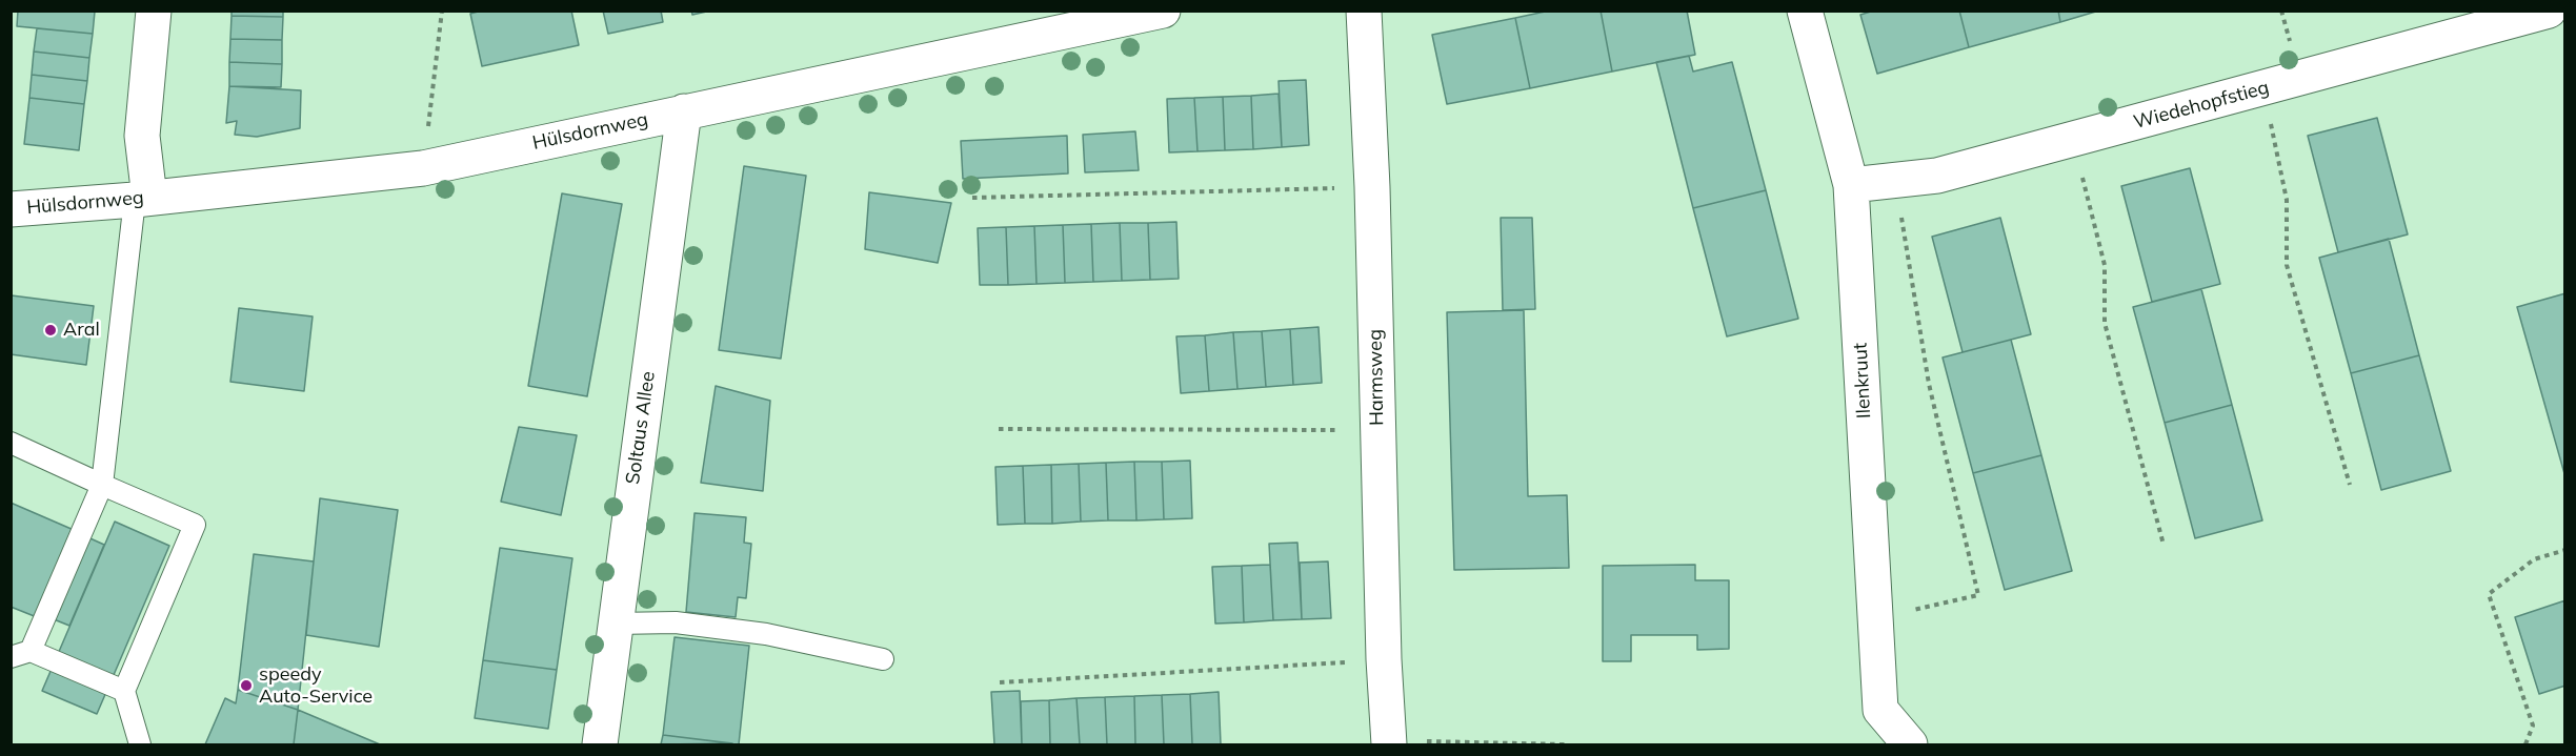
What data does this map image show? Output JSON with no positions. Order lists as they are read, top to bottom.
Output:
{
  "streets": {
    "street": [
      "Wiedehopfstieg",
      "Hülsdornweg",
      "Harmsweg",
      "Ilenkruut",
      "Soltaus Allee"
    ]
  },
  "crossings": [
    ["Wiedehopfstieg", "Ilenkruut"],
    ["Hülsdornweg", "Soltaus Allee"]
  ],
  "places": ["Aral", "speedy Auto-Service"]
}
